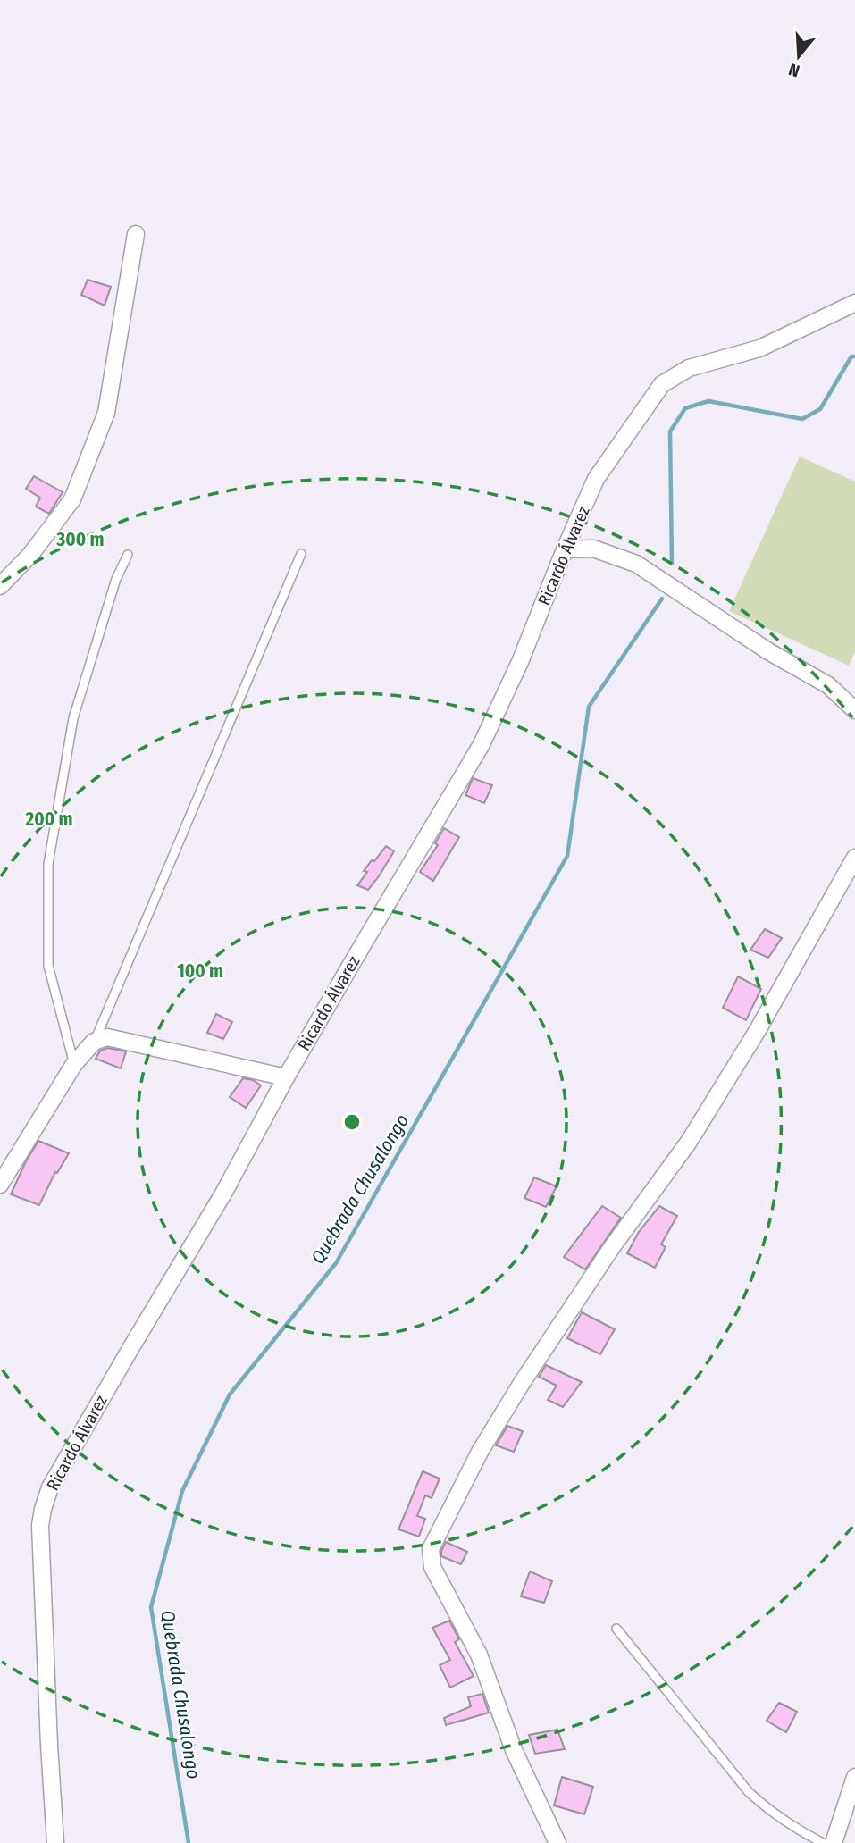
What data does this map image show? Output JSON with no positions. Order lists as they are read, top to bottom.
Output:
{
  "streets": {
    "street": ["Ricardo Álvarez"]
  },
  "water": ["Quebrada Chusalongo"],
  "north": "bottom",
  "rings": ["300 m", "200 m", "100 m"]
}
